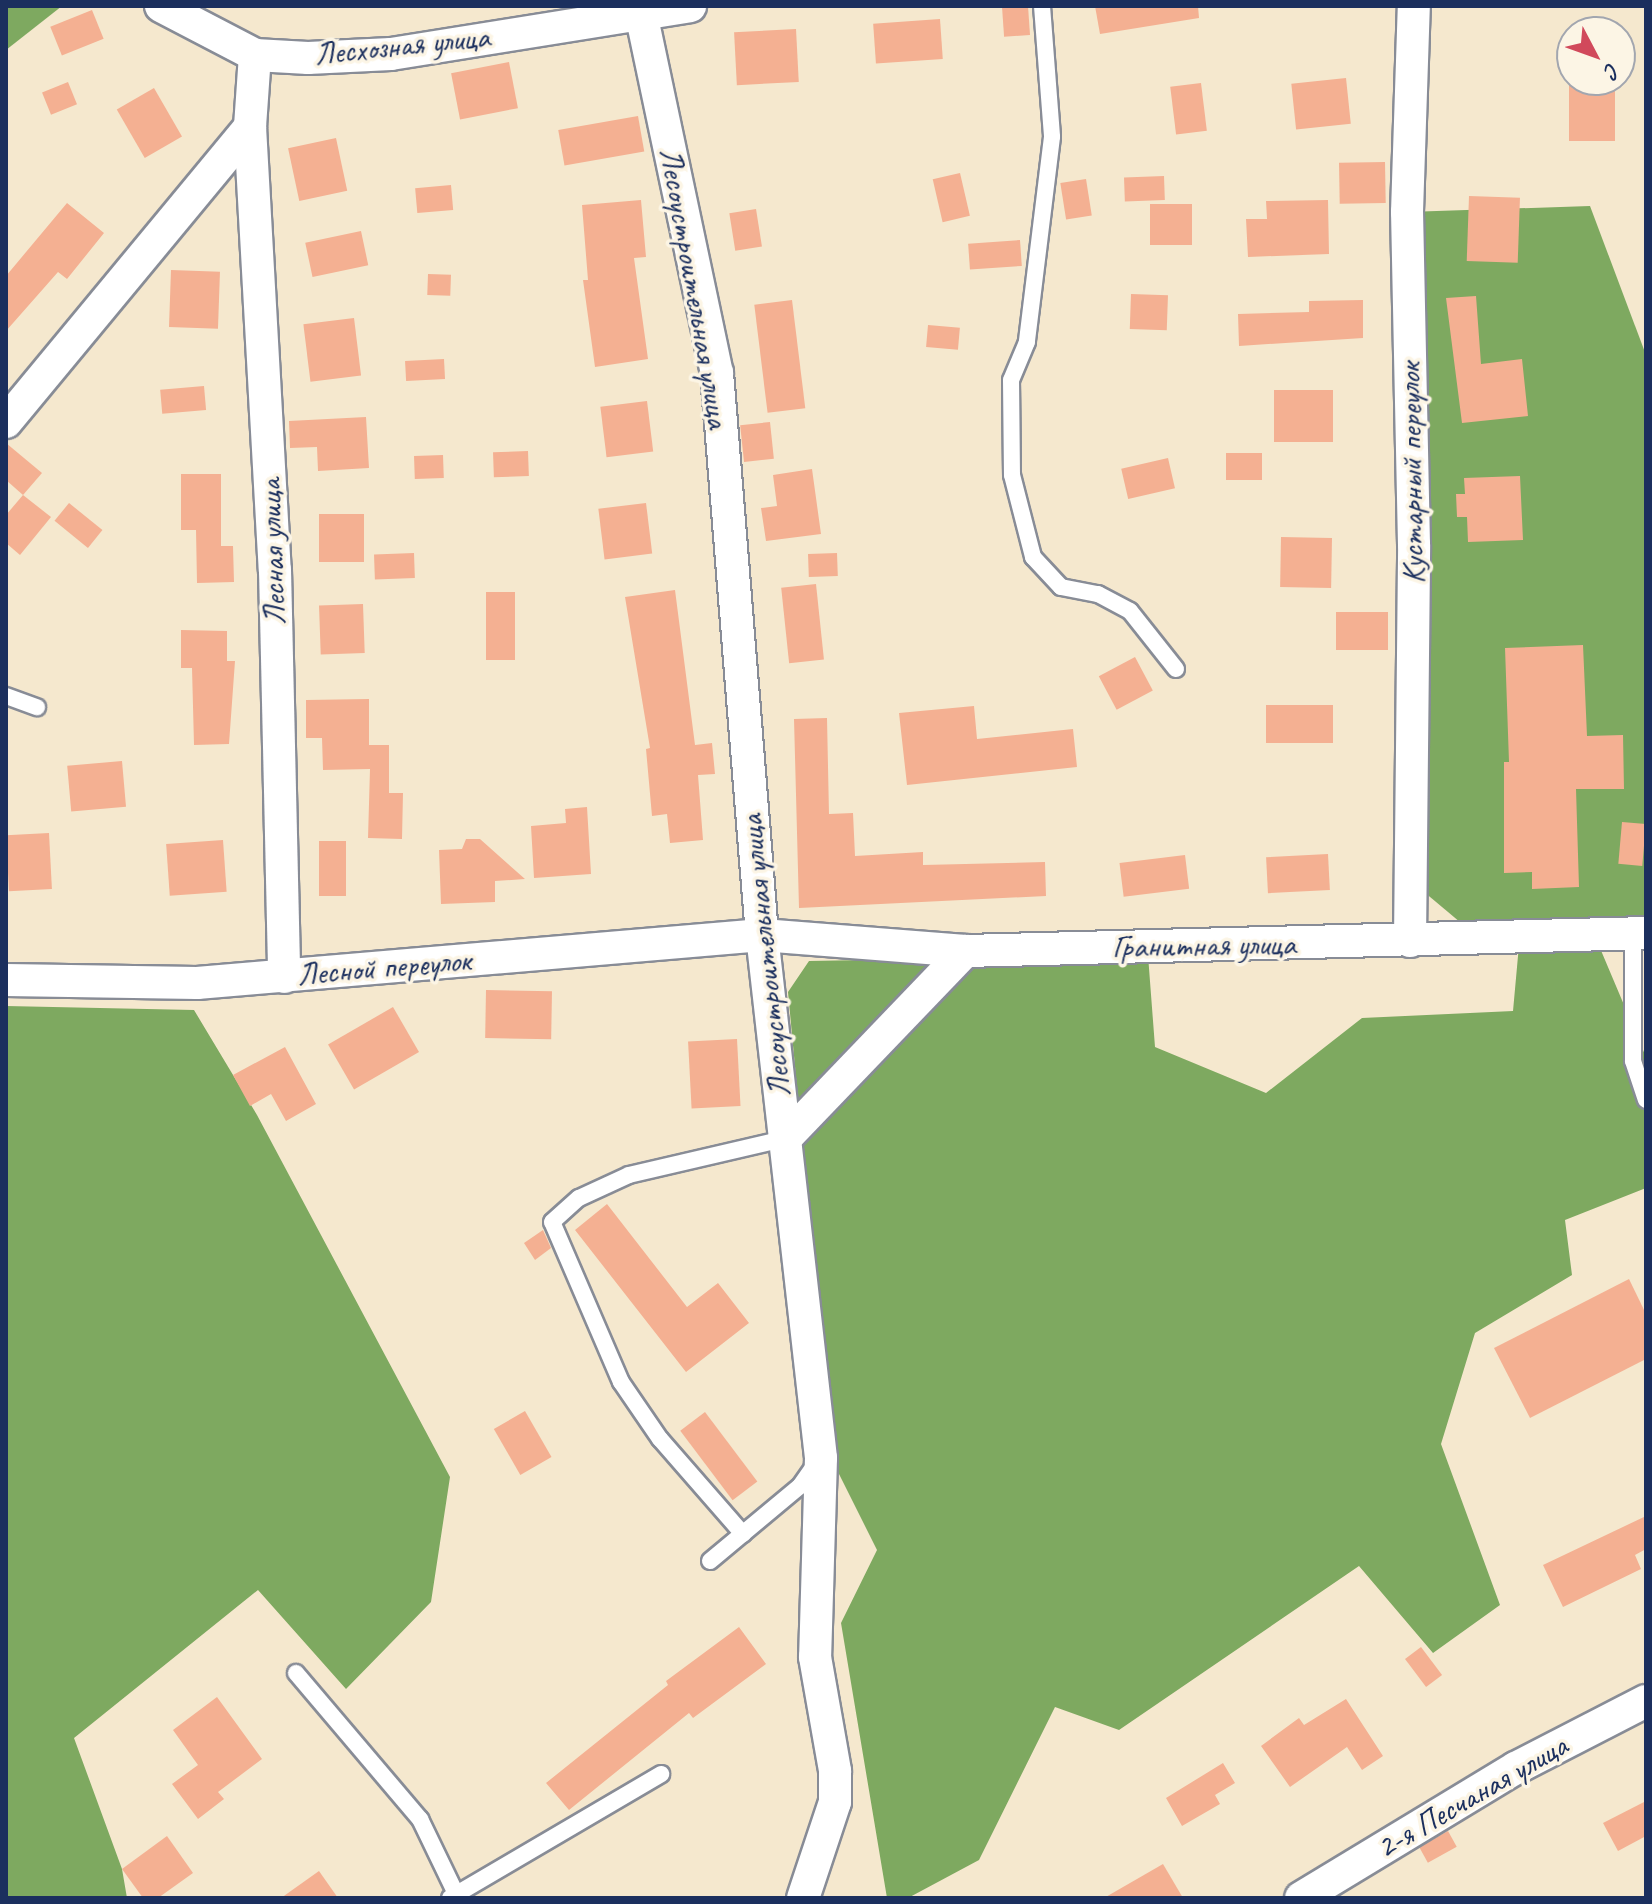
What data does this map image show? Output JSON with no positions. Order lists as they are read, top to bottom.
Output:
{
  "streets": {
    "street": [
      "Лесхозная улица",
      "Лесоустроительная улица",
      "Кустарный переулок",
      "Лесная улица",
      "Гранитная улица",
      "Лесной переулок",
      "2-я Песчаная улица"
    ]
  },
  "crossings": [
    ["Лесхозная улица", "Лесоустроительная улица"],
    ["Лесхозная улица", "Лесная улица"],
    ["Лесоустроительная улица", "Гранитная улица"],
    ["Лесоустроительная улица", "Лесной переулок"],
    ["Кустарный переулок", "Гранитная улица"],
    ["Лесная улица", "Лесной переулок"],
    ["Гранитная улица", "Лесной переулок"]
  ],
  "north": "bottom right"
}
